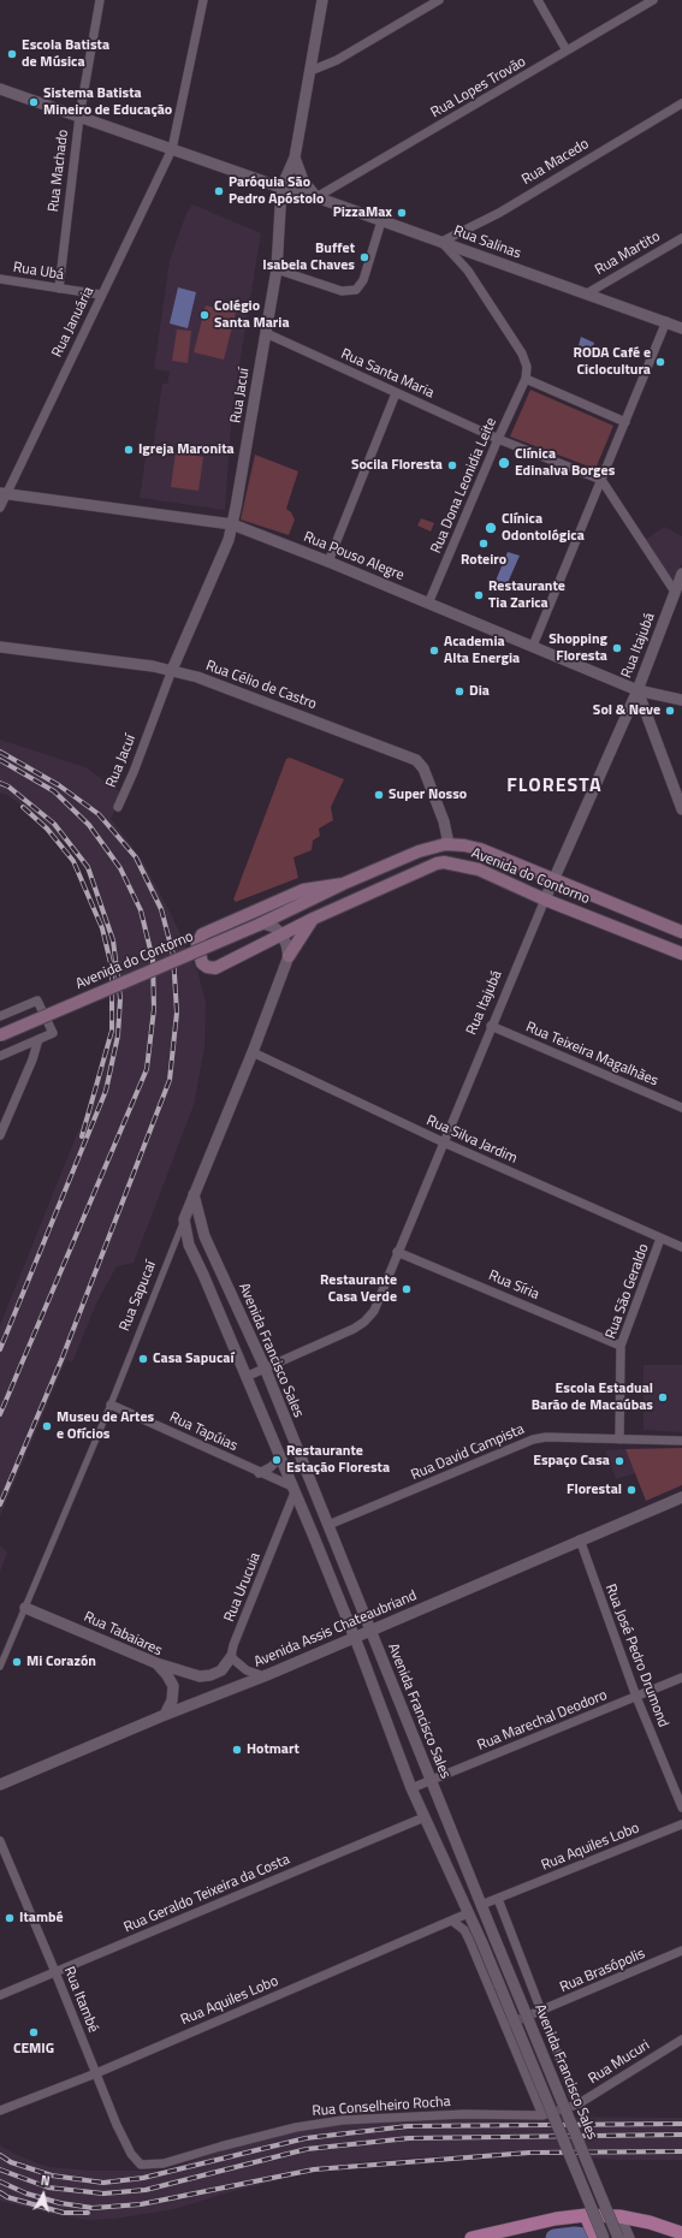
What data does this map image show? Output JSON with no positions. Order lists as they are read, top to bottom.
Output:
{
  "streets": {
    "main road": ["Avenida do Contorno"],
    "street": [
      "Rua Lopes Trovão",
      "Rua Macedo",
      "Rua Machado",
      "Rua Salinas",
      "Rua Martito",
      "Rua Ubá",
      "Rua Januária",
      "Rua Santa Maria",
      "Rua Jacuí",
      "Rua Dona Leonidia Leite",
      "Rua Pouso Alegre",
      "Rua Itajubá",
      "Rua Célio de Castro",
      "Rua Teixeira Magalhães",
      "Rua Silva Jardim",
      "Rua Síria",
      "Rua São Geraldo",
      "Rua Sapucaí",
      "Avenida Francisco Sales",
      "Rua Tapúias",
      "Rua David Campista",
      "Rua Urucuia",
      "Avenida Assis Chateaubriand",
      "Rua Tabaiares",
      "Rua José Pedro Drumond",
      "Rua Marechal Deodoro",
      "Rua Aquiles Lobo",
      "Rua Geraldo Teixeira da Costa",
      "Rua Brasópolis",
      "Rua Itambé",
      "Rua Mucuri",
      "Rua Conselheiro Rocha"
    ]
  },
  "crossings": [
    ["Rua Lopes Trovão", "Rua Salinas"],
    ["Rua Macedo", "Rua Salinas"],
    ["Rua Machado", "Rua Salinas"],
    ["Rua Machado", "Rua Ubá"],
    ["Rua Salinas", "Rua Martito"],
    ["Rua Salinas", "Rua Januária"],
    ["Rua Salinas", "Rua Jacuí"],
    ["Rua Ubá", "Rua Januária"],
    ["Rua Januária", "Rua Pouso Alegre"],
    ["Rua Santa Maria", "Rua Jacuí"],
    ["Rua Santa Maria", "Rua Dona Leonidia Leite"],
    ["Rua Jacuí", "Rua Pouso Alegre"],
    ["Rua Jacuí", "Rua Célio de Castro"],
    ["Rua Dona Leonidia Leite", "Rua Pouso Alegre"],
    ["Rua Pouso Alegre", "Rua Itajubá"],
    ["Rua Itajubá", "Avenida do Contorno"],
    ["Rua Itajubá", "Rua Teixeira Magalhães"],
    ["Rua Itajubá", "Rua Silva Jardim"],
    ["Rua Itajubá", "Rua Síria"],
    ["Rua Itajubá", "Avenida Francisco Sales"],
    ["Rua Célio de Castro", "Avenida do Contorno"],
    ["Rua Silva Jardim", "Rua São Geraldo"],
    ["Rua Silva Jardim", "Rua Sapucaí"],
    ["Rua Síria", "Rua São Geraldo"],
    ["Rua São Geraldo", "Rua David Campista"],
    ["Rua Sapucaí", "Avenida Francisco Sales"],
    ["Rua Sapucaí", "Rua Tapúias"],
    ["Rua Sapucaí", "Rua Tabaiares"],
    ["Avenida Francisco Sales", "Rua Tapúias"],
    ["Avenida Francisco Sales", "Rua David Campista"],
    ["Avenida Francisco Sales", "Rua Urucuia"],
    ["Avenida Francisco Sales", "Avenida Assis Chateaubriand"],
    ["Avenida Francisco Sales", "Rua Marechal Deodoro"],
    ["Avenida Francisco Sales", "Rua Aquiles Lobo"],
    ["Avenida Francisco Sales", "Rua Geraldo Teixeira da Costa"],
    ["Avenida Francisco Sales", "Rua Brasópolis"],
    ["Avenida Francisco Sales", "Rua Mucuri"],
    ["Rua Tapúias", "Rua Urucuia"],
    ["Avenida Assis Chateaubriand", "Rua Tabaiares"],
    ["Avenida Assis Chateaubriand", "Rua José Pedro Drumond"],
    ["Rua José Pedro Drumond", "Rua Marechal Deodoro"],
    ["Rua Aquiles Lobo", "Rua Itambé"],
    ["Rua Geraldo Teixeira da Costa", "Rua Itambé"],
    ["Rua Itambé", "Rua Conselheiro Rocha"],
    ["Rua Mucuri", "Rua Conselheiro Rocha"]
  ],
  "districts": ["FLORESTA"],
  "places": [
    "Escola Batista de Música",
    "Sistema Batista Mineiro de Educação",
    "Paróquia São Pedro Apóstolo",
    "PizzaMax",
    "Buffet Isabela Chaves",
    "Colégio Santa Maria",
    "RODA Café e Ciclocultura",
    "Igreja Maronita",
    "Clínica Edinalva Borges",
    "Socila Floresta",
    "Clínica Odontológica",
    "Roteiro",
    "Restaurante Tia Zarica",
    "Shopping Floresta",
    "Academia Alta Energia",
    "Dia",
    "Sol & Neve",
    "Super Nosso",
    "Restaurante Casa Verde",
    "Casa Sapucaí",
    "Escola Estadual Barão de Macaúbas",
    "Museu de Artes e Ofícios",
    "Restaurante Estação Floresta",
    "Espaço Casa",
    "Florestal",
    "Mi Corazón",
    "Hotmart",
    "Itambé",
    "CEMIG"
  ],
  "north": "top"
}
